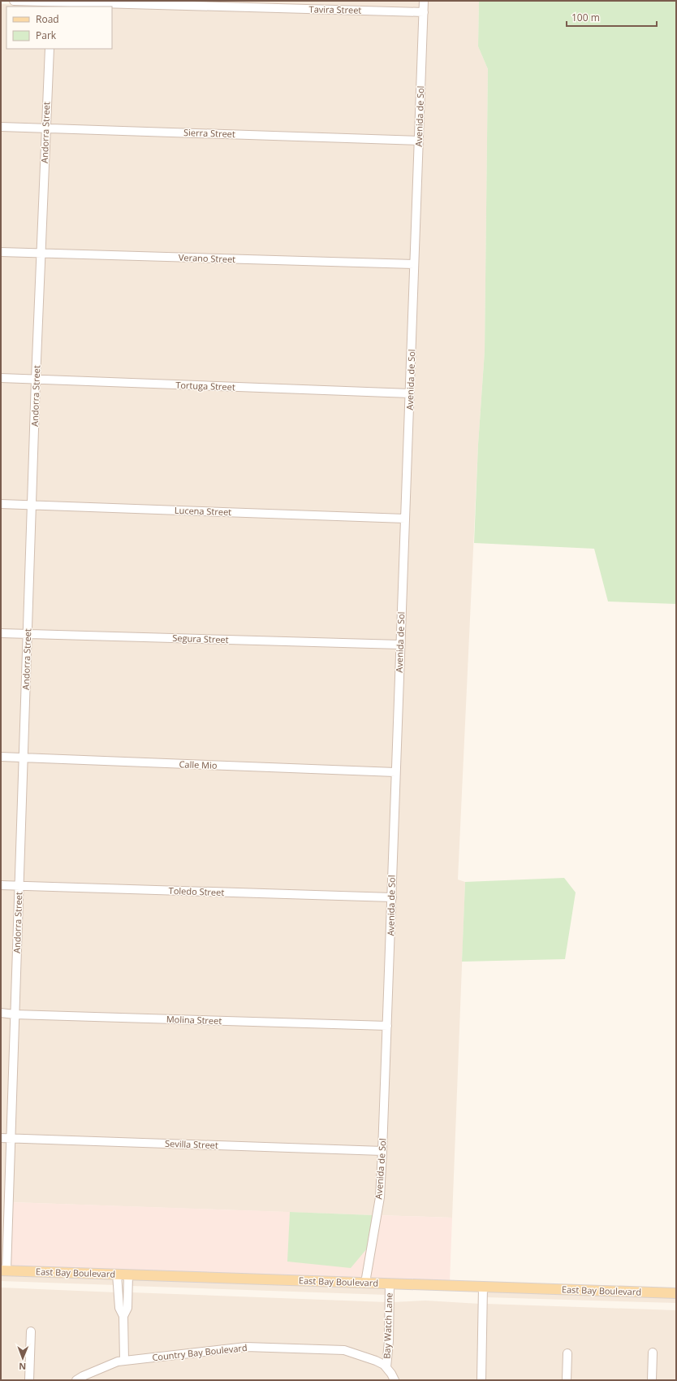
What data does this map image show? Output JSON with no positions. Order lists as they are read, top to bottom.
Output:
{
  "streets": {
    "main road": ["East Bay Boulevard"],
    "street": [
      "Tavira Street",
      "Avenida de Sol",
      "Andorra Street",
      "Sierra Street",
      "Verano Street",
      "Tortuga Street",
      "Lucena Street",
      "Segura Street",
      "Calle Mio",
      "Toledo Street",
      "Molina Street",
      "Sevilla Street",
      "Bay Watch Lane",
      "Country Bay Boulevard"
    ]
  },
  "crossings": [
    ["Tavira Street", "Avenida de Sol"],
    ["Avenida de Sol", "Sierra Street"],
    ["Avenida de Sol", "Verano Street"],
    ["Avenida de Sol", "Tortuga Street"],
    ["Avenida de Sol", "Lucena Street"],
    ["Avenida de Sol", "Segura Street"],
    ["Avenida de Sol", "Calle Mio"],
    ["Avenida de Sol", "Toledo Street"],
    ["Avenida de Sol", "Molina Street"],
    ["Avenida de Sol", "Sevilla Street"],
    ["Avenida de Sol", "East Bay Boulevard"],
    ["Andorra Street", "Sierra Street"],
    ["Andorra Street", "Verano Street"],
    ["Andorra Street", "Tortuga Street"],
    ["Andorra Street", "Lucena Street"],
    ["Andorra Street", "Segura Street"],
    ["Andorra Street", "Calle Mio"],
    ["Andorra Street", "Toledo Street"],
    ["Andorra Street", "Molina Street"],
    ["Andorra Street", "Sevilla Street"],
    ["Andorra Street", "East Bay Boulevard"],
    ["East Bay Boulevard", "Bay Watch Lane"],
    ["Bay Watch Lane", "Country Bay Boulevard"]
  ],
  "legend": ["Road", "Park"],
  "scale_bar": "100 m",
  "north": "bottom"
}
